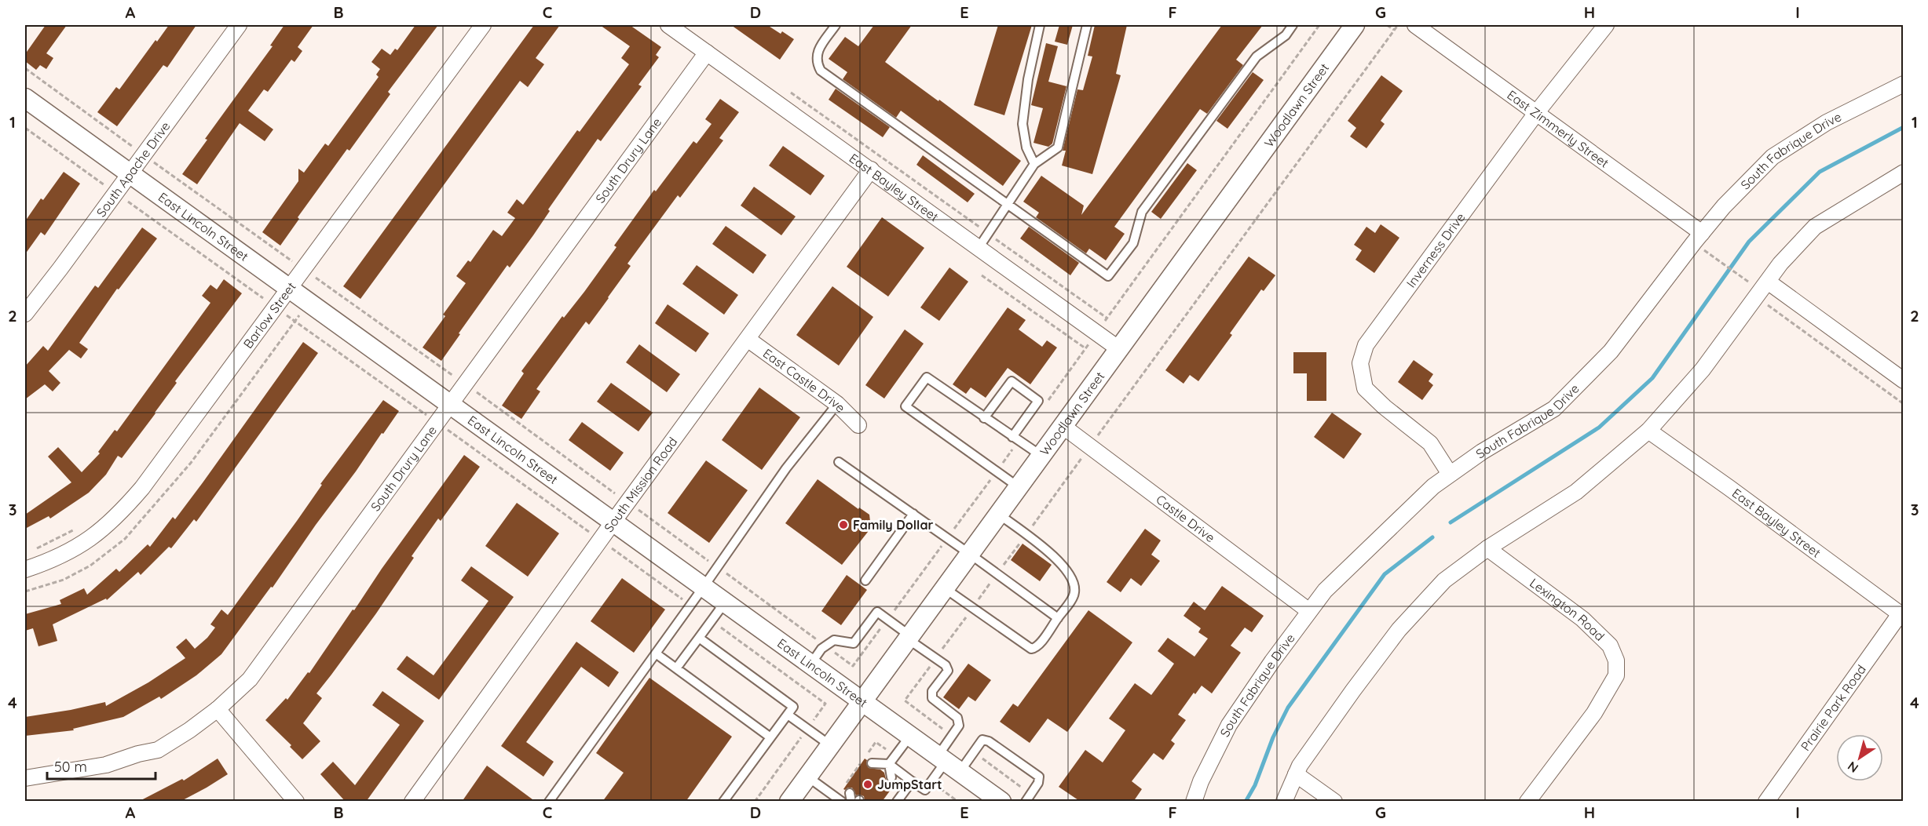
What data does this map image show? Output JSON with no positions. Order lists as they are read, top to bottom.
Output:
{
  "streets": {
    "street": [
      "Woodlawn Street",
      "East Zimmerly Street",
      "South Fabrique Drive",
      "South Drury Lane",
      "South Apache Drive",
      "East Bayley Street",
      "East Lincoln Street",
      "Inverness Drive",
      "Barlow Street",
      "East Castle Drive",
      "South Mission Road",
      "Castle Drive",
      "Lexington Road",
      "Prairie Park Road"
    ]
  },
  "crossings": [
    ["Woodlawn Street", "East Bayley Street"],
    ["Woodlawn Street", "East Lincoln Street"],
    ["Woodlawn Street", "Castle Drive"],
    ["East Zimmerly Street", "South Fabrique Drive"],
    ["East Zimmerly Street", "Inverness Drive"],
    ["South Fabrique Drive", "Inverness Drive"],
    ["South Fabrique Drive", "Castle Drive"],
    ["South Drury Lane", "East Bayley Street"],
    ["South Drury Lane", "East Lincoln Street"],
    ["South Apache Drive", "East Lincoln Street"],
    ["East Bayley Street", "South Mission Road"],
    ["East Bayley Street", "Prairie Park Road"],
    ["East Lincoln Street", "Barlow Street"],
    ["East Lincoln Street", "South Mission Road"],
    ["East Castle Drive", "South Mission Road"]
  ],
  "places": ["Family Dollar", "JumpStart"],
  "scale_bar": "50 m",
  "north": "bottom left",
  "grid": {
    "columns": [
      "A",
      "B",
      "C",
      "D",
      "E",
      "F",
      "G",
      "H",
      "I"
    ],
    "rows": [
      "1",
      "2",
      "3",
      "4"
    ]
  }
}
